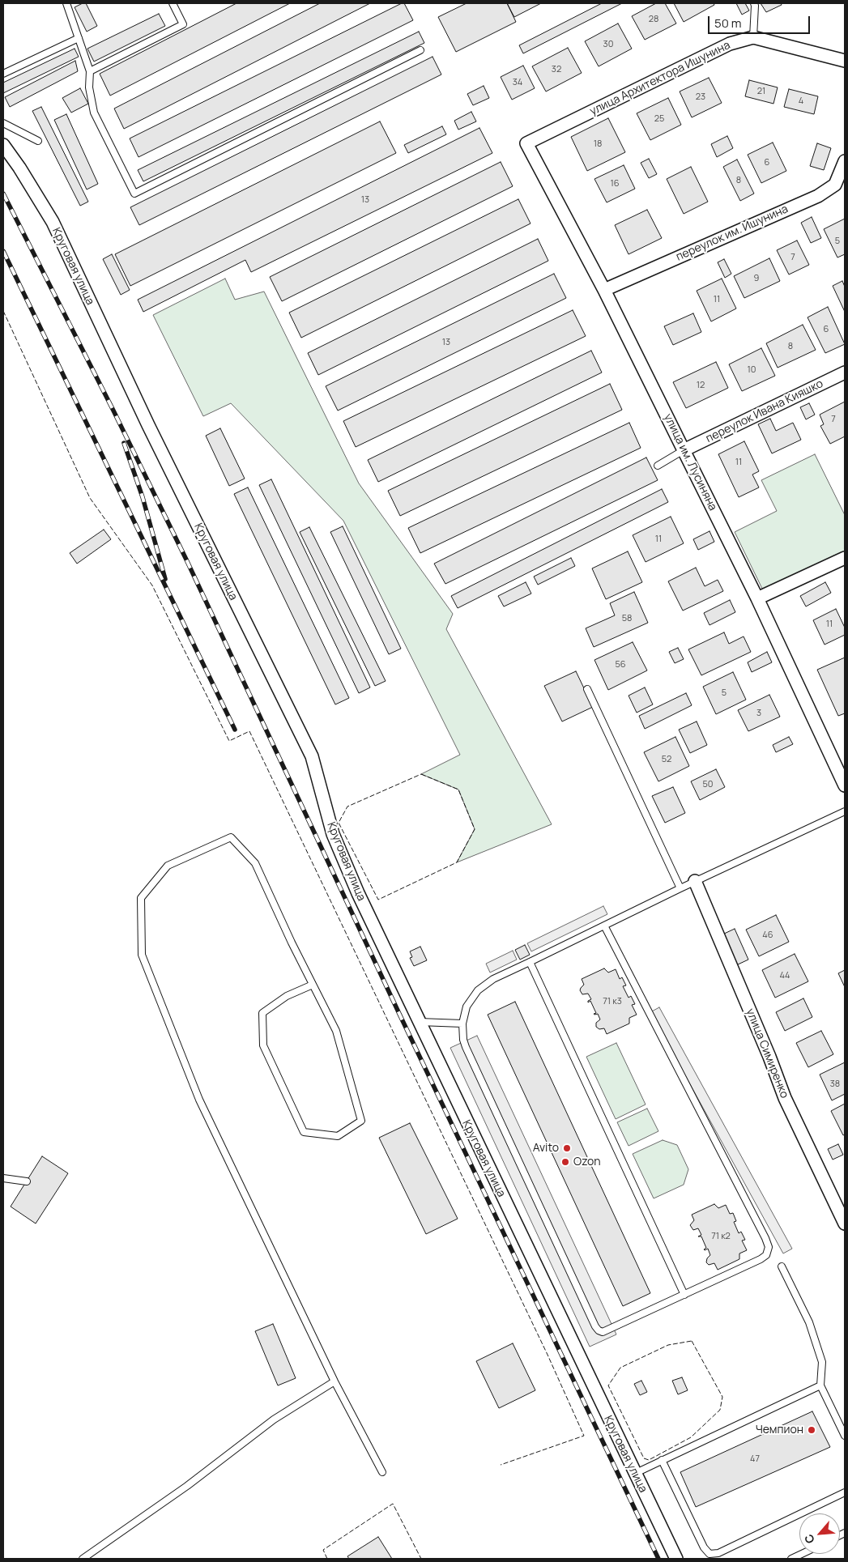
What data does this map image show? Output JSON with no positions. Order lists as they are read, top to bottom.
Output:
{
  "streets": {
    "street": [
      "улица Архитектора Ишунина",
      "переулок им. Ишунина",
      "Круговая улица",
      "переулок Ивана Кияшко",
      "улица им. Лусиняна",
      "улица Симиренко"
    ]
  },
  "crossings": [
    ["улица Архитектора Ишунина", "улица им. Лусиняна"],
    ["переулок им. Ишунина", "улица им. Лусиняна"],
    ["переулок Ивана Кияшко", "улица им. Лусиняна"]
  ],
  "places": ["Avito", "Ozon", "Чемпион"],
  "house_numbers": [
    "28",
    "30",
    "32",
    "34",
    "21",
    "23",
    "4",
    "25",
    "18",
    "6",
    "8",
    "16",
    "13",
    "5",
    "7",
    "9",
    "11",
    "6",
    "13",
    "8",
    "10",
    "12",
    "7",
    "11",
    "11",
    "58",
    "11",
    "56",
    "5",
    "3",
    "52",
    "50",
    "46",
    "44",
    "71 к3",
    "38",
    "71 к2",
    "47"
  ],
  "scale_bar": "50 m",
  "north": "bottom left"
}
